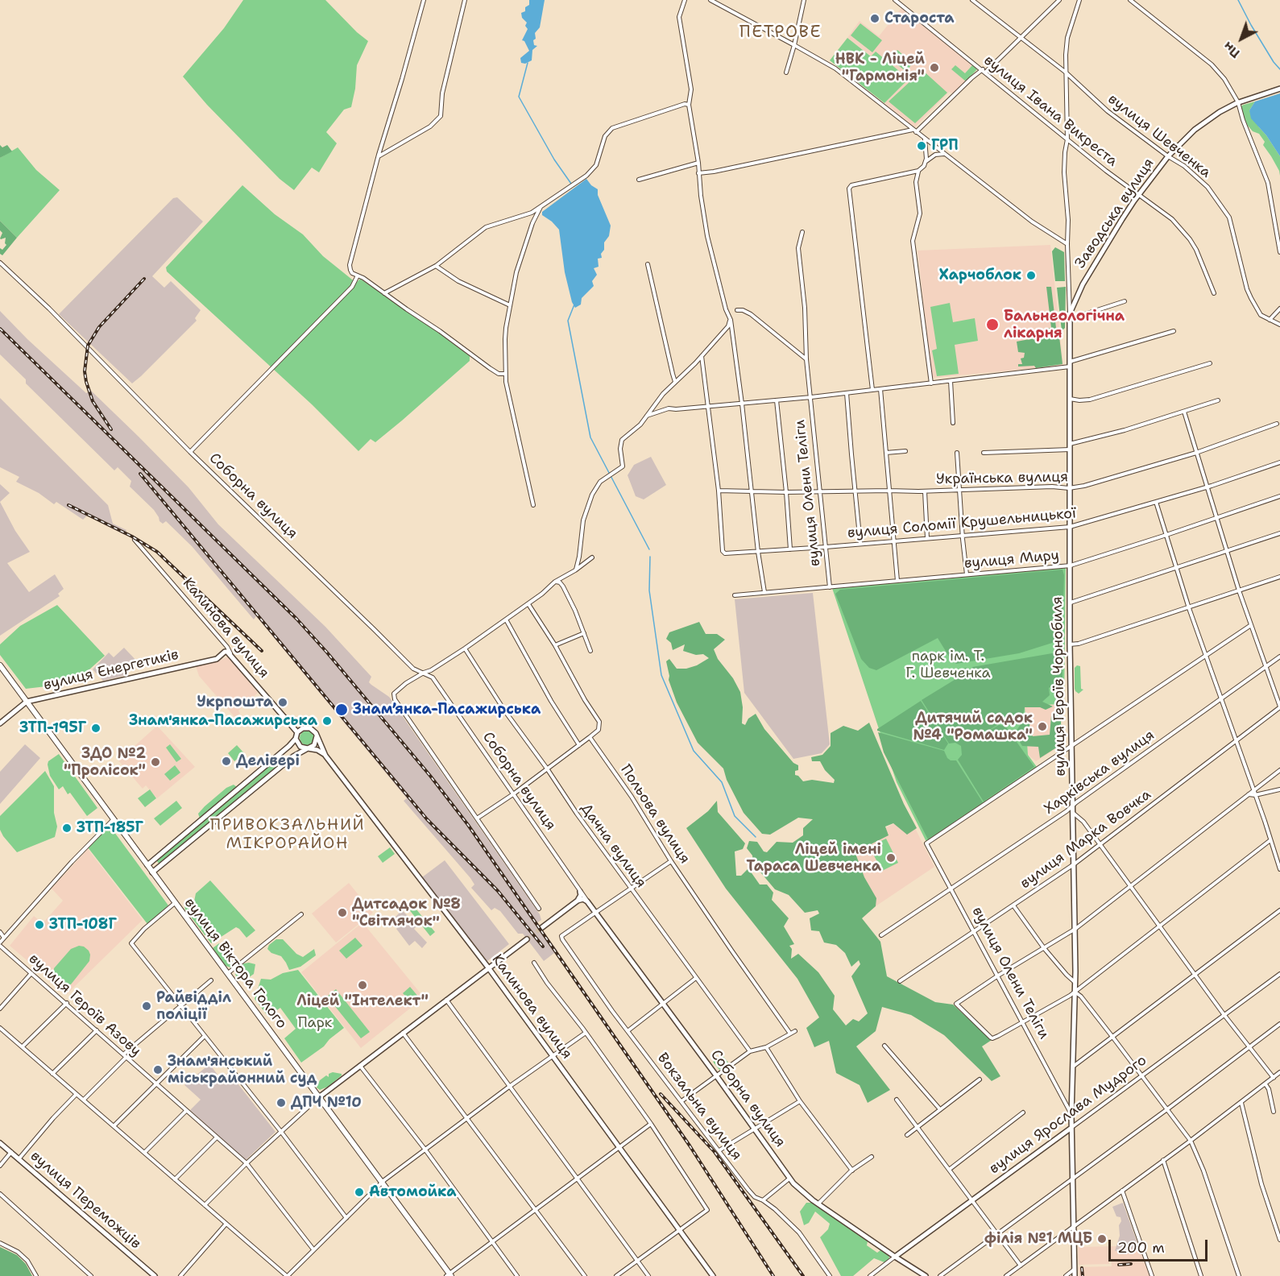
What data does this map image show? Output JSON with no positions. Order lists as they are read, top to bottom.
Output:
{
  "streets": {
    "main road": ["вулиця Віктора Голого"],
    "street": [
      "вулиця Івана Викреста",
      "вулиця Шевченка",
      "Заводська вулиця",
      "Українська вулиця",
      "вулиця Олени Теліги",
      "Соборна вулиця",
      "вулиця Соломії Крушельницької",
      "вулиця Миру",
      "Калинова вулиця",
      "вулиця Енергетиків",
      "вулиця Героїв Чорнобиля",
      "Харківська вулиця",
      "Польова вулиця",
      "вулиця Марка Вовчка",
      "Дачна вулиця",
      "вулиця Героїв Азову",
      "Вокзальна вулиця",
      "вулиця Ярослава Мудрого",
      "вулиця Переможців"
    ]
  },
  "crossings": [
    ["вулиця Івана Викреста", "Заводська вулиця"],
    ["вулиця Івана Викреста", "вулиця Героїв Чорнобиля"],
    ["вулиця Шевченка", "Заводська вулиця"],
    ["вулиця Шевченка", "вулиця Героїв Чорнобиля"],
    ["Заводська вулиця", "вулиця Героїв Чорнобиля"],
    ["Українська вулиця", "вулиця Олени Теліги"],
    ["Українська вулиця", "вулиця Соломії Крушельницької"],
    ["Українська вулиця", "вулиця Героїв Чорнобиля"],
    ["вулиця Олени Теліги", "вулиця Соломії Крушельницької"],
    ["вулиця Олени Теліги", "вулиця Миру"],
    ["вулиця Олени Теліги", "вулиця Героїв Чорнобиля"],
    ["вулиця Олени Теліги", "Харківська вулиця"],
    ["вулиця Олени Теліги", "вулиця Марка Вовчка"],
    ["Соборна вулиця", "Вокзальна вулиця"],
    ["Соборна вулиця", "вулиця Ярослава Мудрого"],
    ["вулиця Соломії Крушельницької", "вулиця Героїв Чорнобиля"],
    ["вулиця Миру", "вулиця Героїв Чорнобиля"],
    ["Калинова вулиця", "вулиця Енергетиків"],
    ["вулиця Енергетиків", "вулиця Віктора Голого"],
    ["вулиця Героїв Чорнобиля", "Харківська вулиця"],
    ["вулиця Героїв Чорнобиля", "вулиця Марка Вовчка"],
    ["вулиця Героїв Чорнобиля", "вулиця Ярослава Мудрого"]
  ],
  "districts": ["ПЕТРОВЕ", "ПРИВОКЗАЛЬНИЙ МІКРОРАЙОН"],
  "parks": ["парк ім. Т. Г. Шевченка", "Парк"],
  "places": [
    "Староста",
    "НВК - Ліцей \"Гармонія\"",
    "ГРП",
    "Харчоблок",
    "Бальнеологічна лікарня",
    "Укрпошта",
    "Знам’янка-Пасажирська",
    "Знам'янка-Пасажирська",
    "Дитячий садок №4 \"Ромашка\"",
    "ЗТП-195Г",
    "Делівері",
    "ЗДО №2 \"Пролісок\"",
    "ЗТП-185Г",
    "Ліцей імені Тараса Шевченка",
    "Дитсадок №8 \"Світлячок\"",
    "ЗТП-108Г",
    "Ліцей \"Інтелект\"",
    "Райвідділ поліції",
    "Знам'янський міськрайонний суд",
    "ДПЧ №10",
    "Автомойка",
    "філія №1 МЦБ"
  ],
  "scale_bar": "200 m",
  "north": "bottom left"
}
